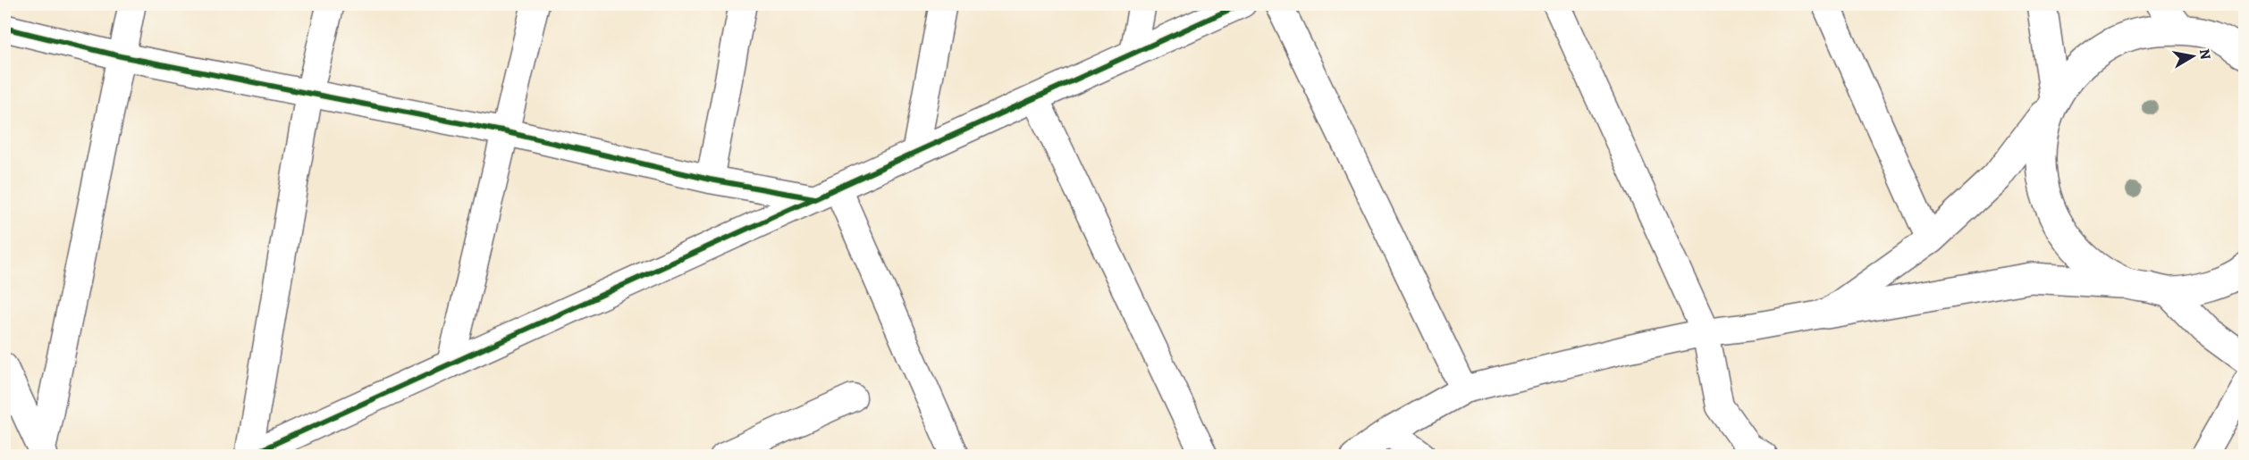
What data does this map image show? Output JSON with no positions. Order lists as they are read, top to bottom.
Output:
{
  "north": "right"
}
